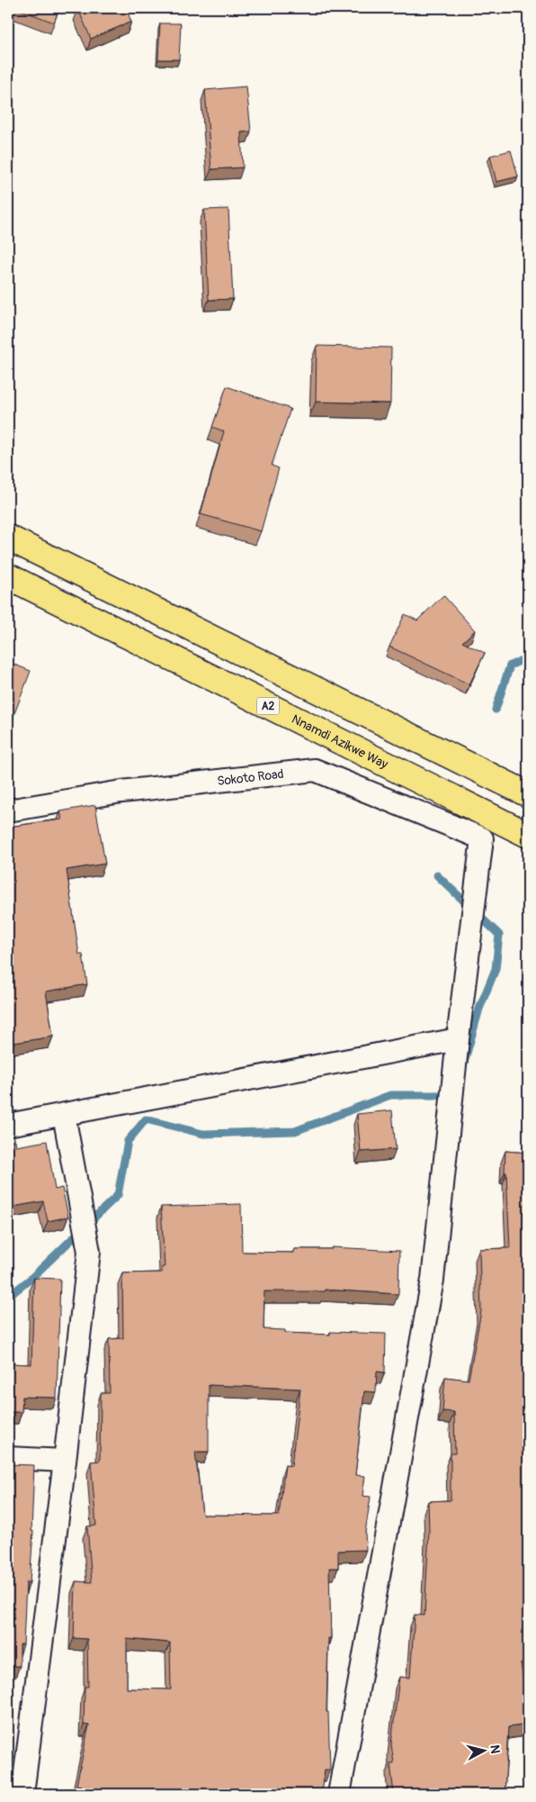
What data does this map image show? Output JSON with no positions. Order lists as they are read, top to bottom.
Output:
{
  "streets": {
    "highway": ["A2", "Nnamdi Azikwe Way"],
    "street": ["Sokoto Road"]
  },
  "north": "right"
}
